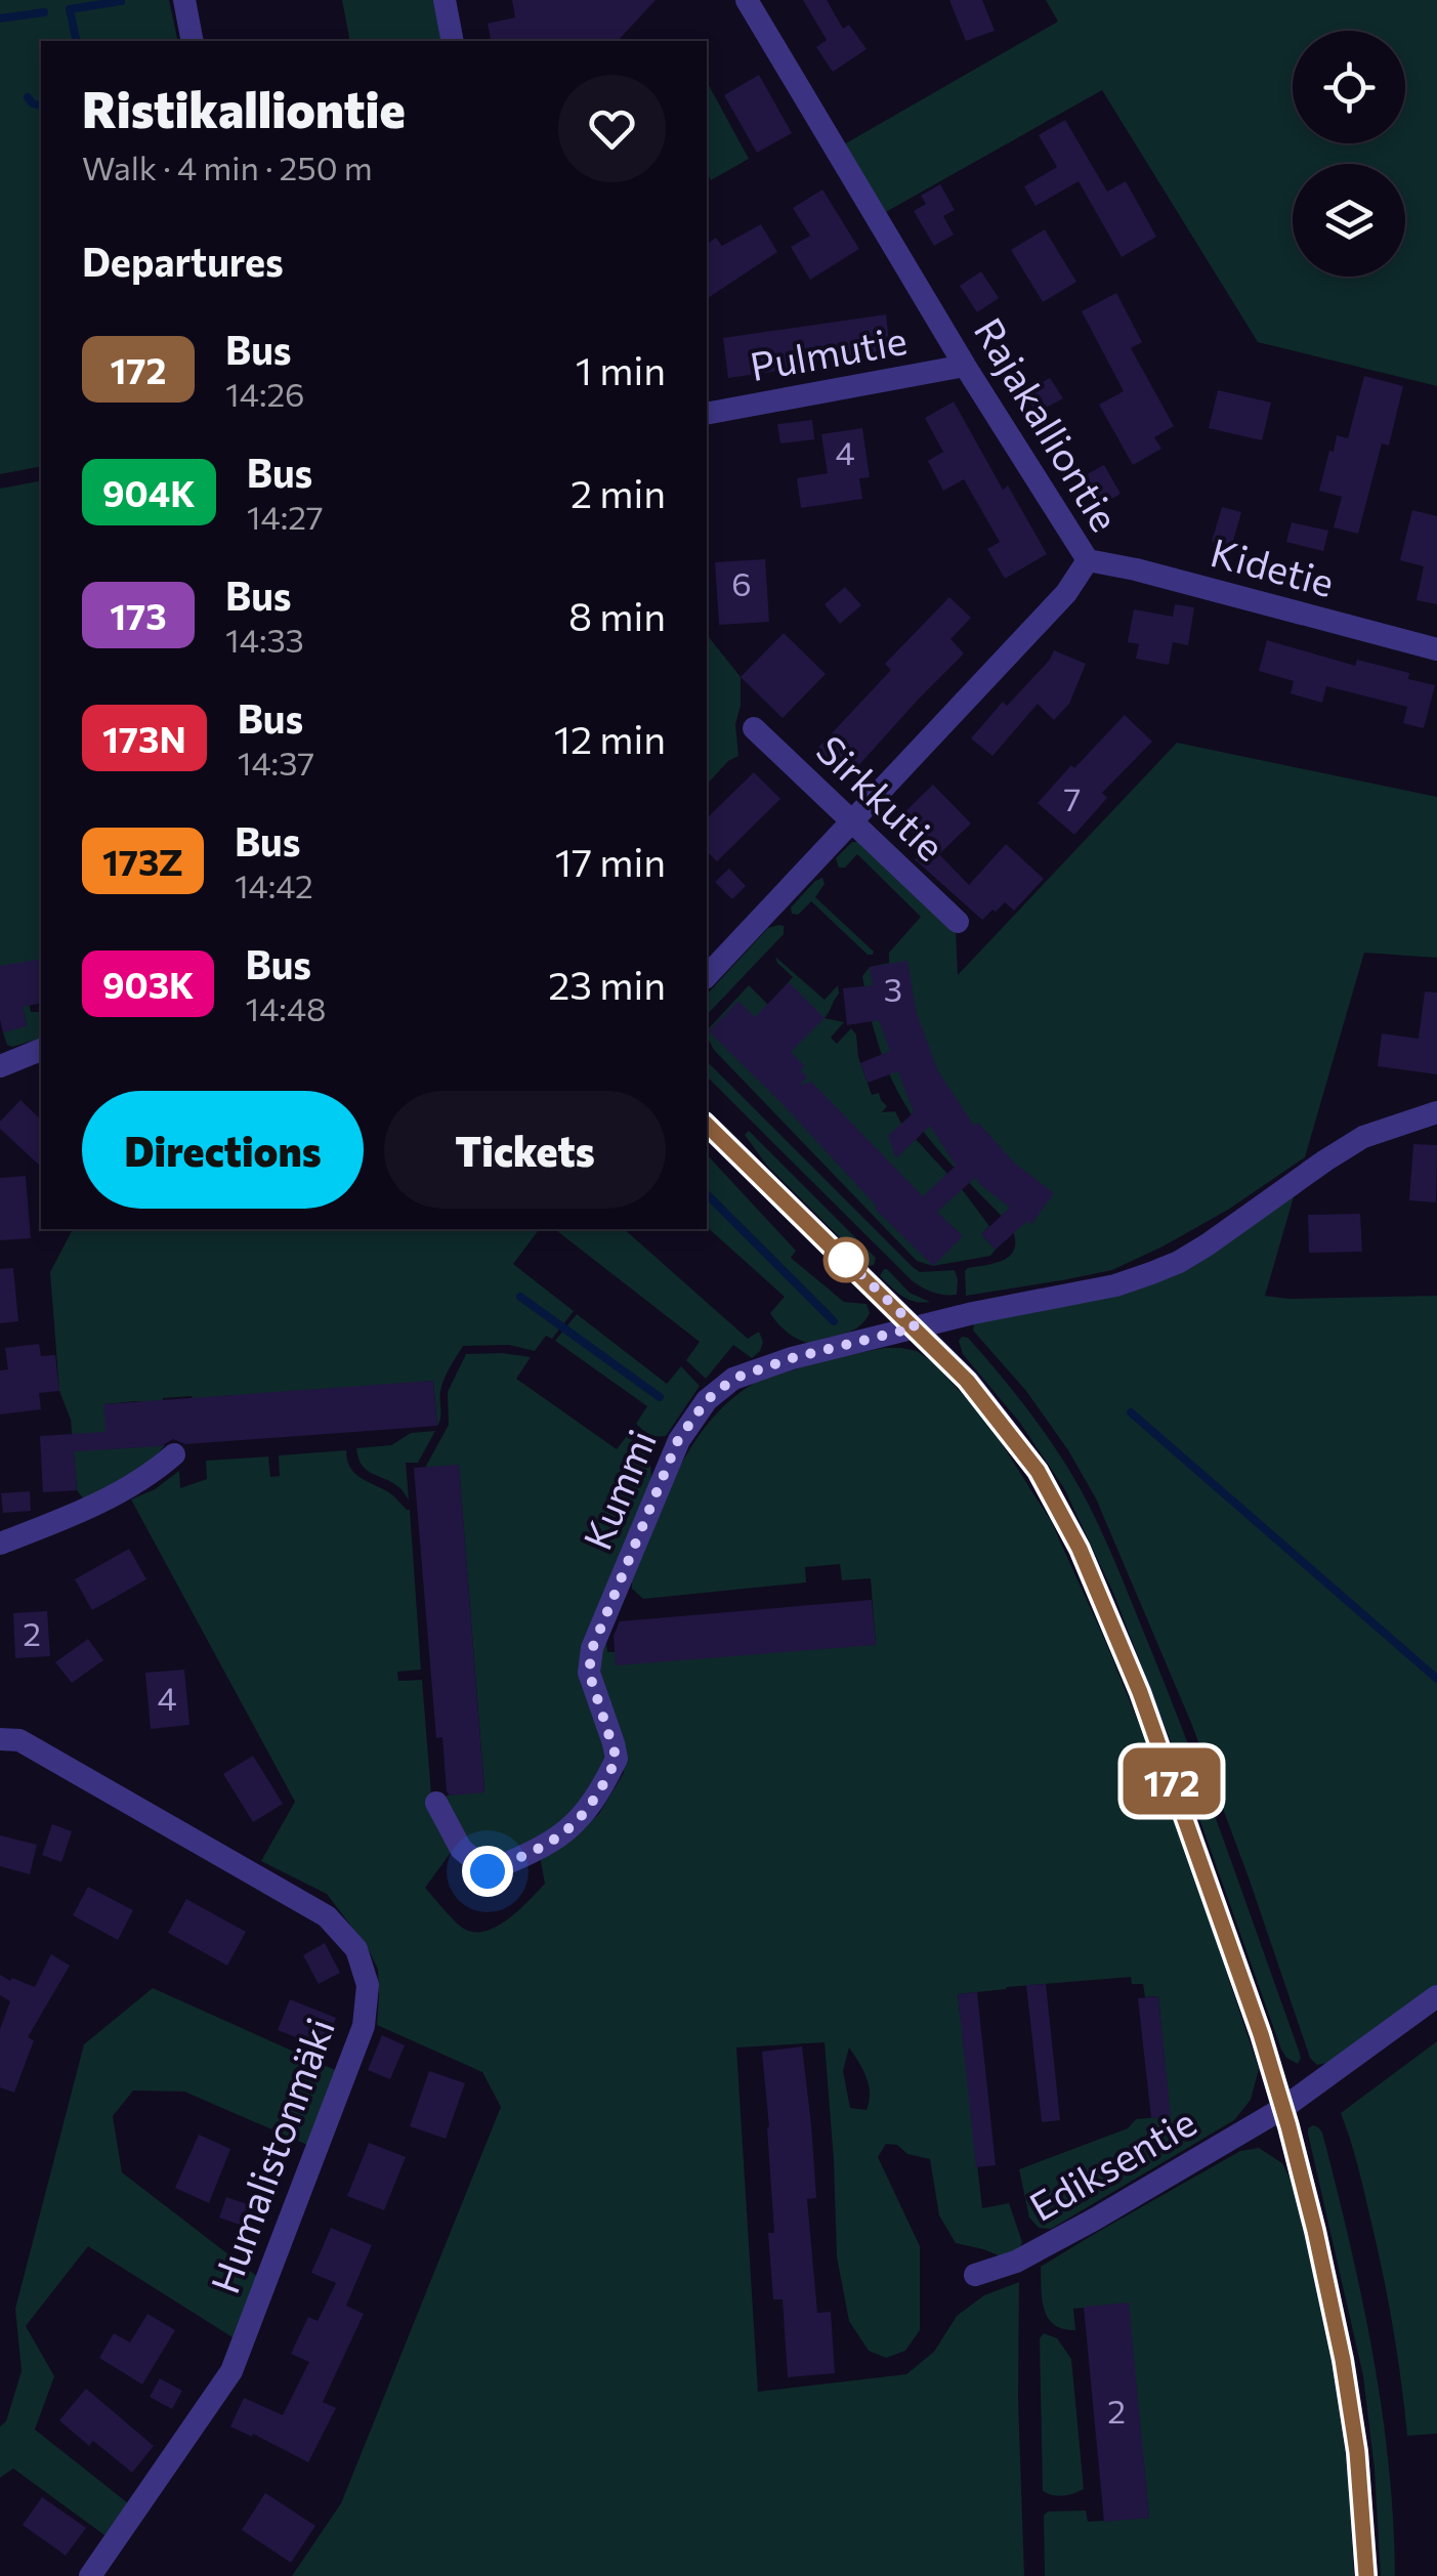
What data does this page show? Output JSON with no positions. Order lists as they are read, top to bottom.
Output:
{
  "streets": {
    "street": [
      "Pulmutie",
      "Rajakalliontie",
      "Kidetie",
      "Sirkkutie",
      "Kummi",
      "Humalistonmäki",
      "Ediksentie"
    ]
  },
  "crossings": [
    ["Pulmutie", "Rajakalliontie"],
    ["Rajakalliontie", "Kidetie"],
    ["Rajakalliontie", "Sirkkutie"]
  ],
  "lines": ["bus line 172"],
  "house_numbers": [
    "4",
    "6",
    "7",
    "3",
    "2",
    "4",
    "2"
  ],
  "page": {
    "on_map": "172",
    "heading": [
      ["Ristikalliontie", "Walk · 4 min · 250 m"],
      "Departures"
    ],
    "list": [
      {
        "mark": "172",
        "name": "Bus",
        "note": "14:26",
        "value": "1 min"
      },
      {
        "mark": "904K",
        "name": "Bus",
        "note": "14:27",
        "value": "2 min"
      },
      {
        "mark": "173",
        "name": "Bus",
        "note": "14:33",
        "value": "8 min"
      },
      {
        "mark": "173N",
        "name": "Bus",
        "note": "14:37",
        "value": "12 min"
      },
      {
        "mark": "173Z",
        "name": "Bus",
        "note": "14:42",
        "value": "17 min"
      },
      {
        "mark": "903K",
        "name": "Bus",
        "note": "14:48",
        "value": "23 min"
      }
    ],
    "buttons": ["Directions", "Tickets"]
  }
}
